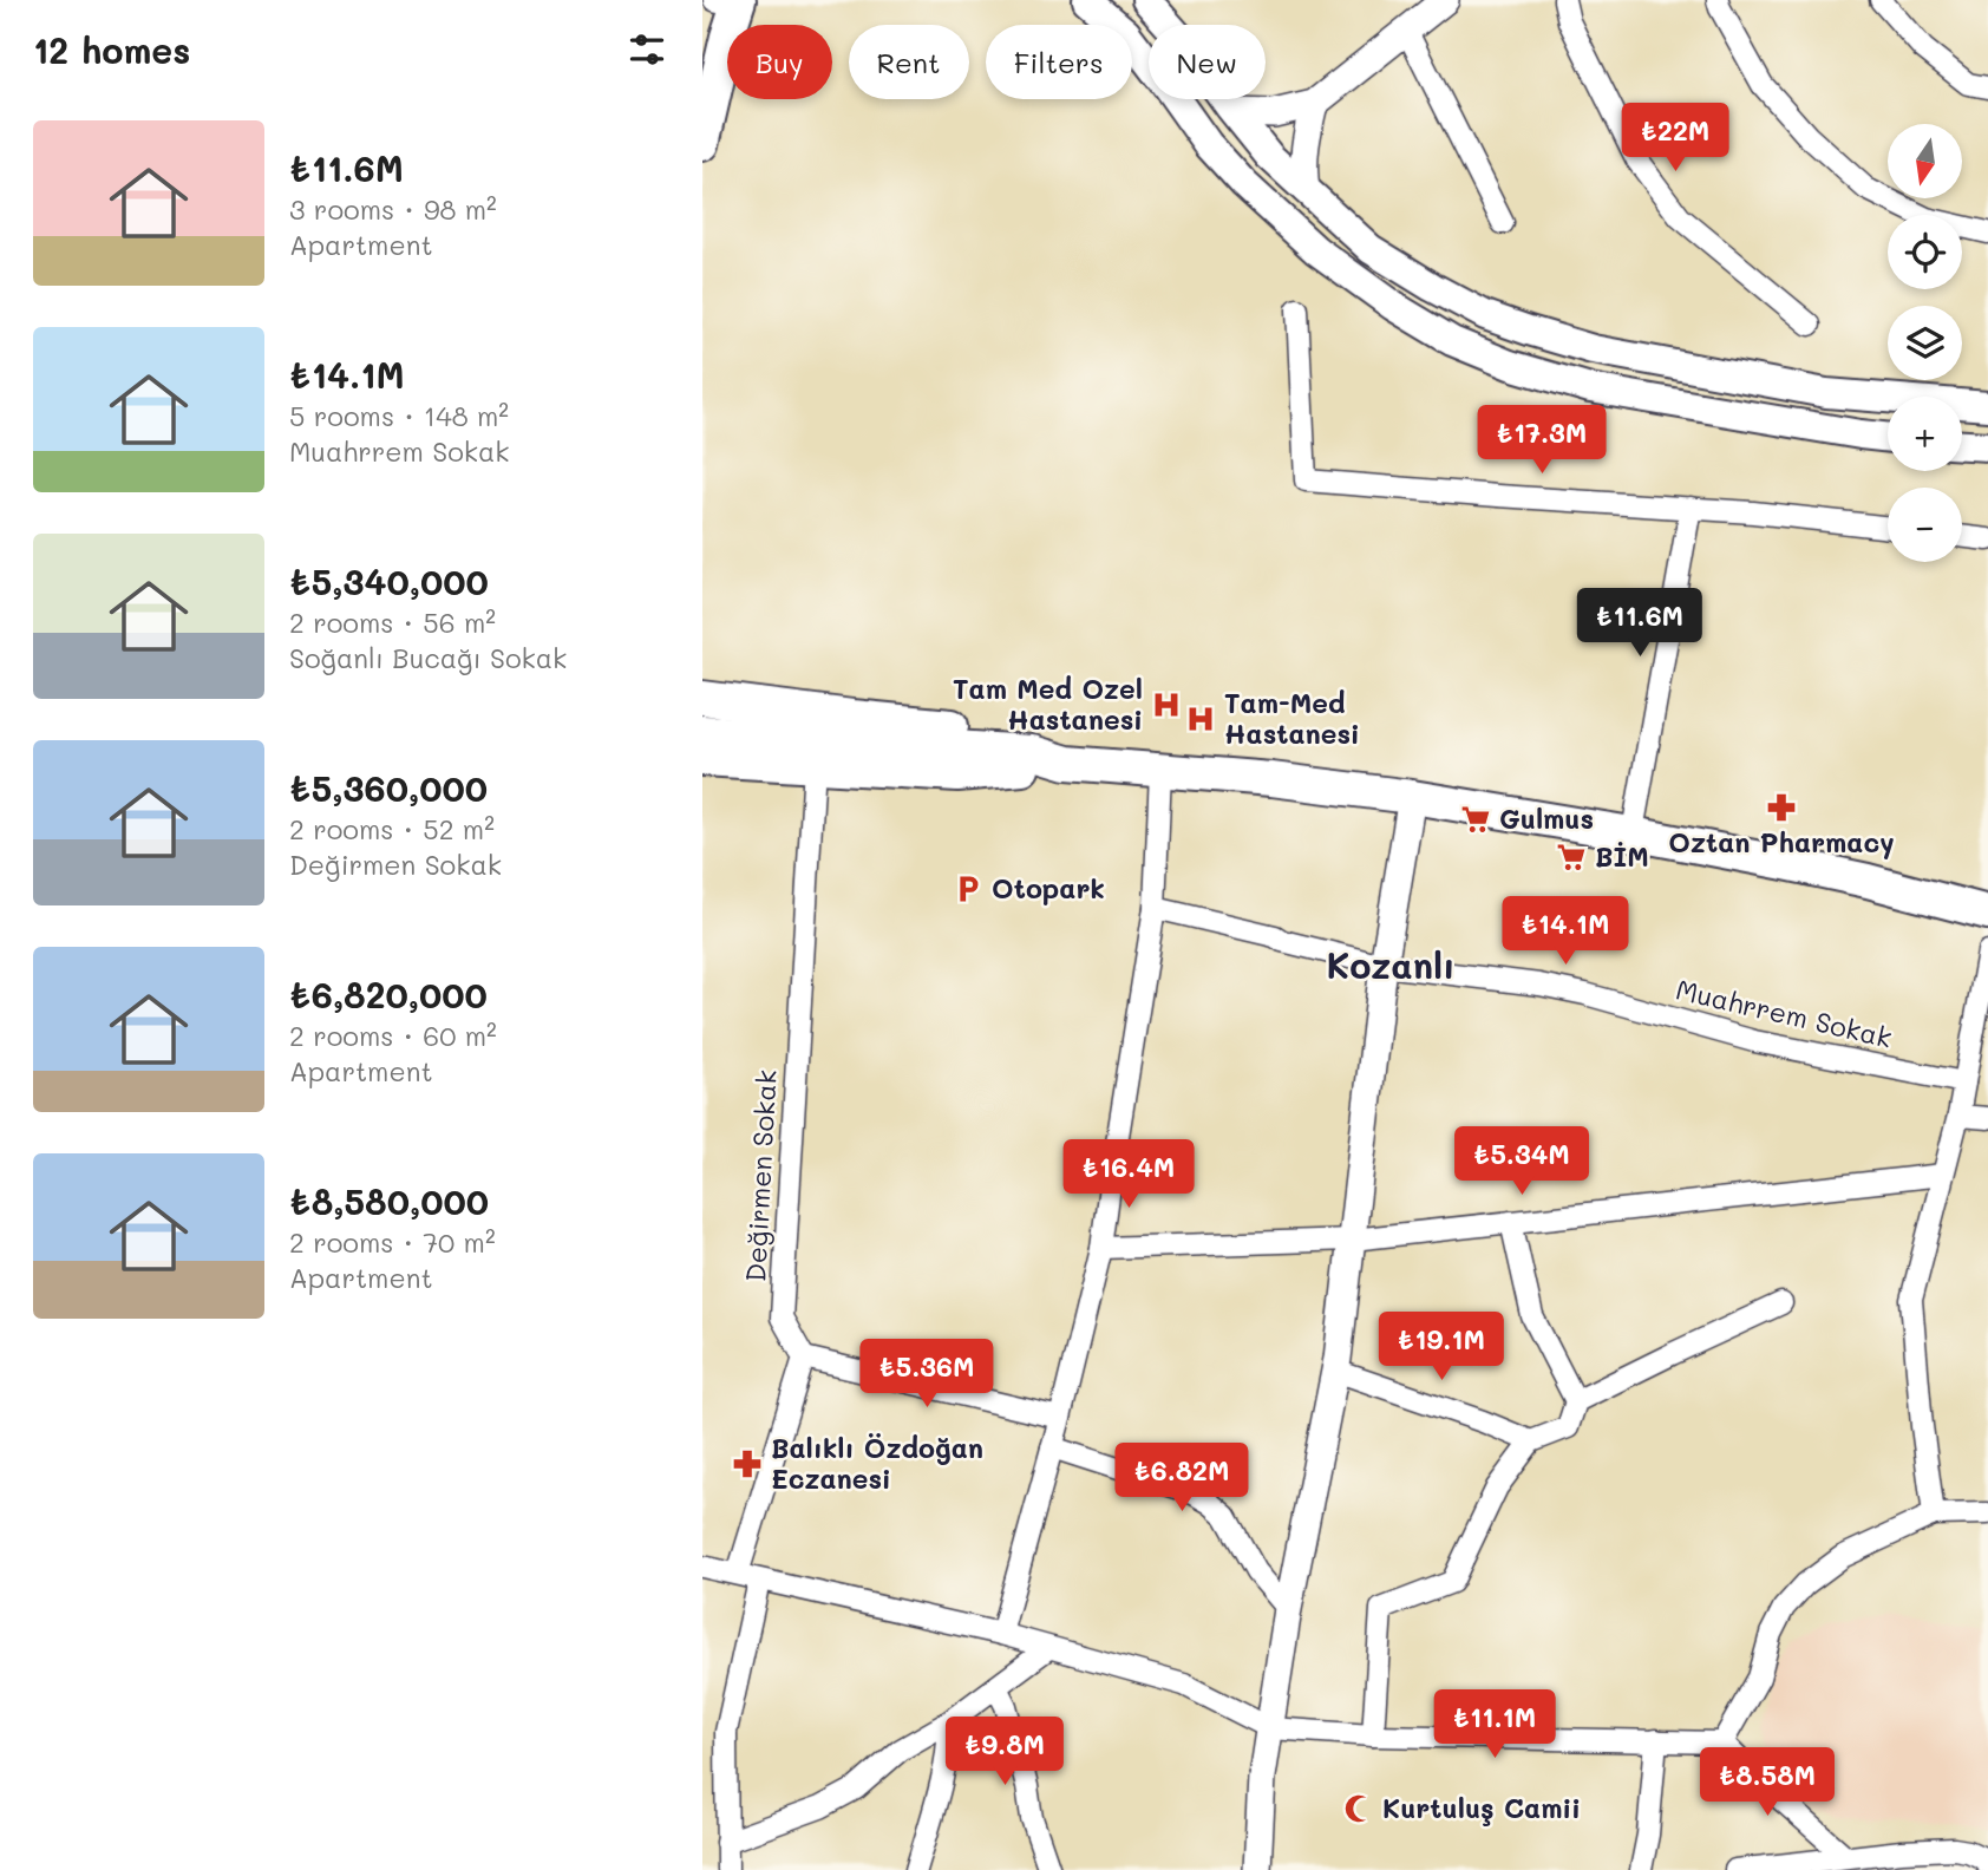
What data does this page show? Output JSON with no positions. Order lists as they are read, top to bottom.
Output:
{
  "streets": {
    "street": ["Muahrrem Sokak", "Değirmen Sokak"]
  },
  "districts": ["Kozanlı"],
  "places": {
    "hospital": ["Tam Med Ozel Hastanesi", "Tam-Med Hastanesi"],
    "pharmacy": ["Oztan Pharmacy", "Balıklı Özdoğan Eczanesi"],
    "supermarket": ["Gulmus", "BİM"],
    "parking": ["Otopark"],
    "mosque": ["Kurtuluş Camii"]
  },
  "north": "bottom",
  "page": {
    "heading": "12 homes",
    "chip": [
      "Buy",
      "Rent",
      "Filters",
      "New"
    ],
    "list": [
      {
        "name": "₺11.6M",
        "note": "3 rooms · 98 m² · Apartment"
      },
      {
        "name": "₺14.1M",
        "note": "5 rooms · 148 m² · Muahrrem Sokak"
      },
      {
        "name": "₺5,340,000",
        "note": "2 rooms · 56 m² · Soğanlı Bucağı Sokak"
      },
      {
        "name": "₺5,360,000",
        "note": "2 rooms · 52 m² · Değirmen Sokak"
      },
      {
        "name": "₺6,820,000",
        "note": "2 rooms · 60 m² · Apartment"
      },
      {
        "name": "₺8,580,000",
        "note": "2 rooms · 70 m² · Apartment"
      }
    ],
    "price": [
      "₺22M",
      "₺17.3M",
      "₺11.6M",
      "₺14.1M",
      "₺5.34M",
      "₺16.4M",
      "₺19.1M",
      "₺5.36M",
      "₺6.82M",
      "₺11.1M",
      "₺9.8M",
      "₺8.58M"
    ],
    "map_buttons": ["+", "−"]
  }
}
